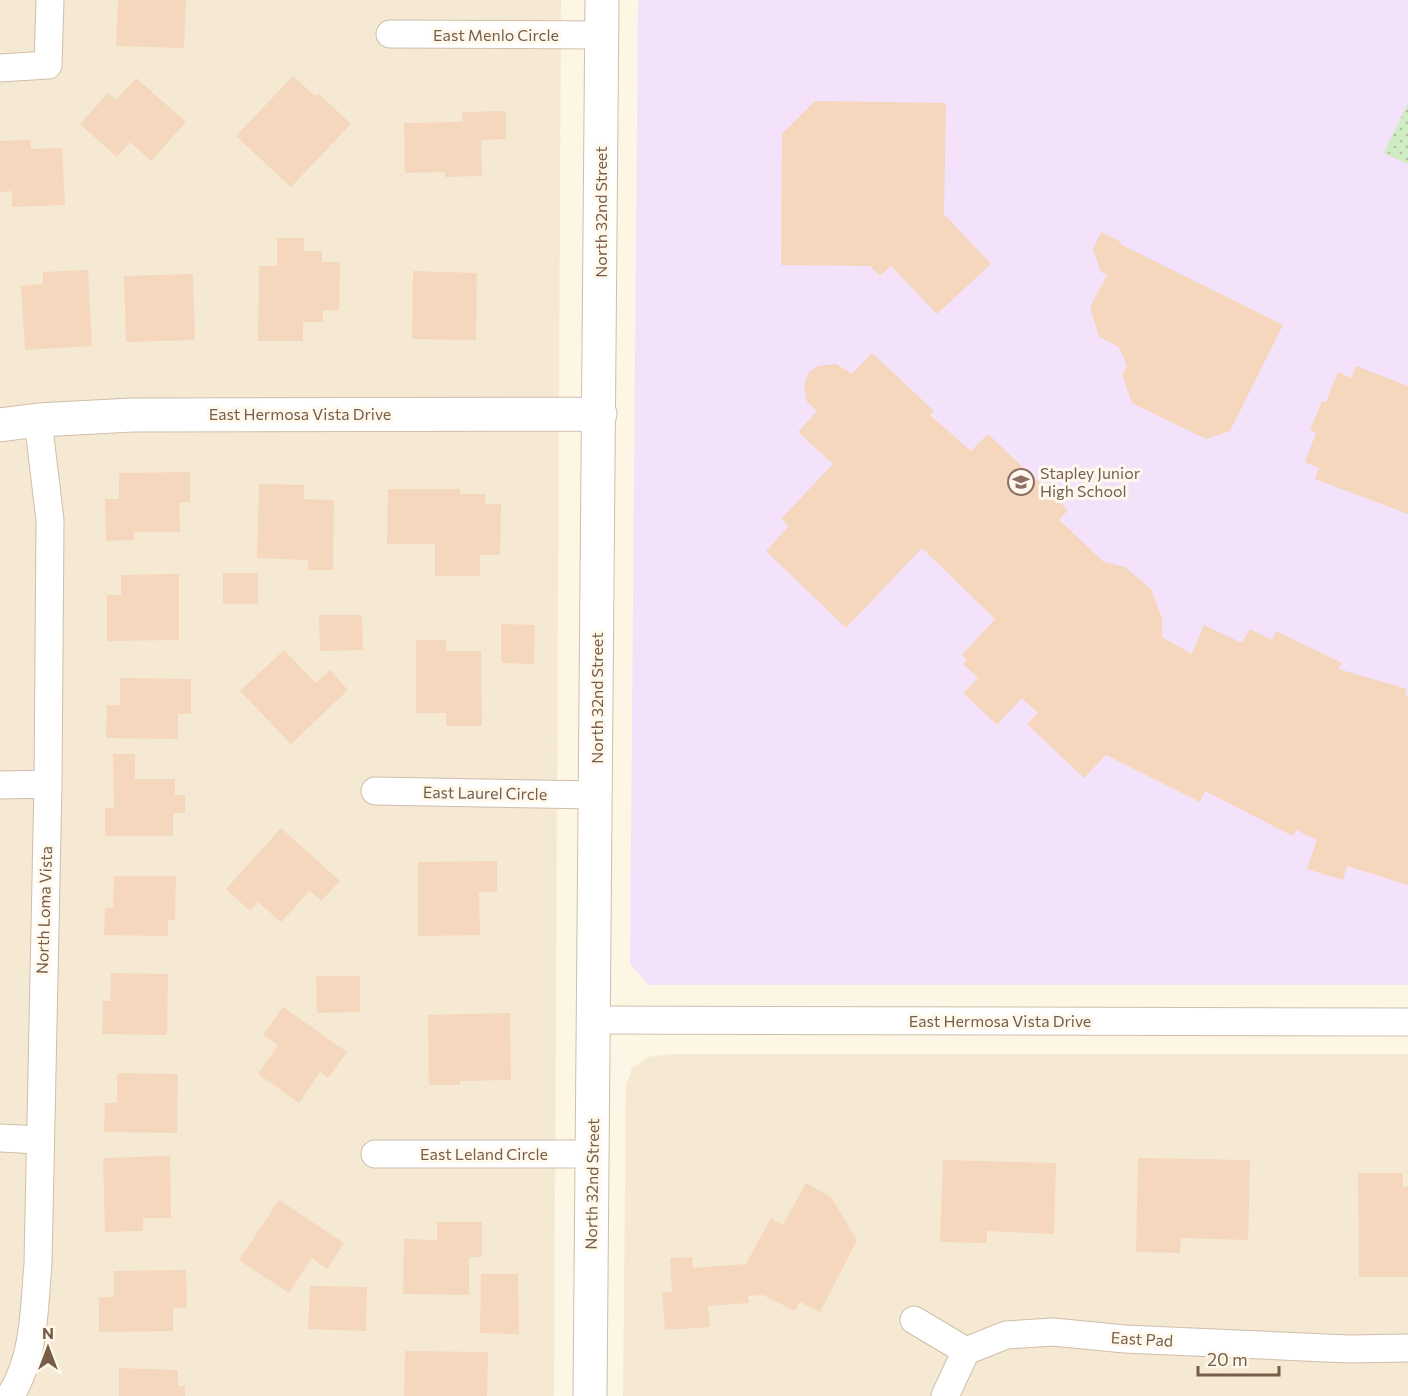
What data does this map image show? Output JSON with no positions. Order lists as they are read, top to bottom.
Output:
{
  "streets": {
    "street": [
      "East Menlo Circle",
      "North 32nd Street",
      "East Hermosa Vista Drive",
      "East Laurel Circle",
      "North Loma Vista",
      "East Leland Circle",
      "East Pad"
    ]
  },
  "crossings": [
    ["East Menlo Circle", "North 32nd Street"],
    ["North 32nd Street", "East Hermosa Vista Drive"],
    ["North 32nd Street", "East Laurel Circle"],
    ["North 32nd Street", "East Leland Circle"],
    ["East Hermosa Vista Drive", "North Loma Vista"]
  ],
  "places": {
    "school or university": ["Stapley Junior High School"]
  },
  "scale_bar": "20 m",
  "north": "top"
}
